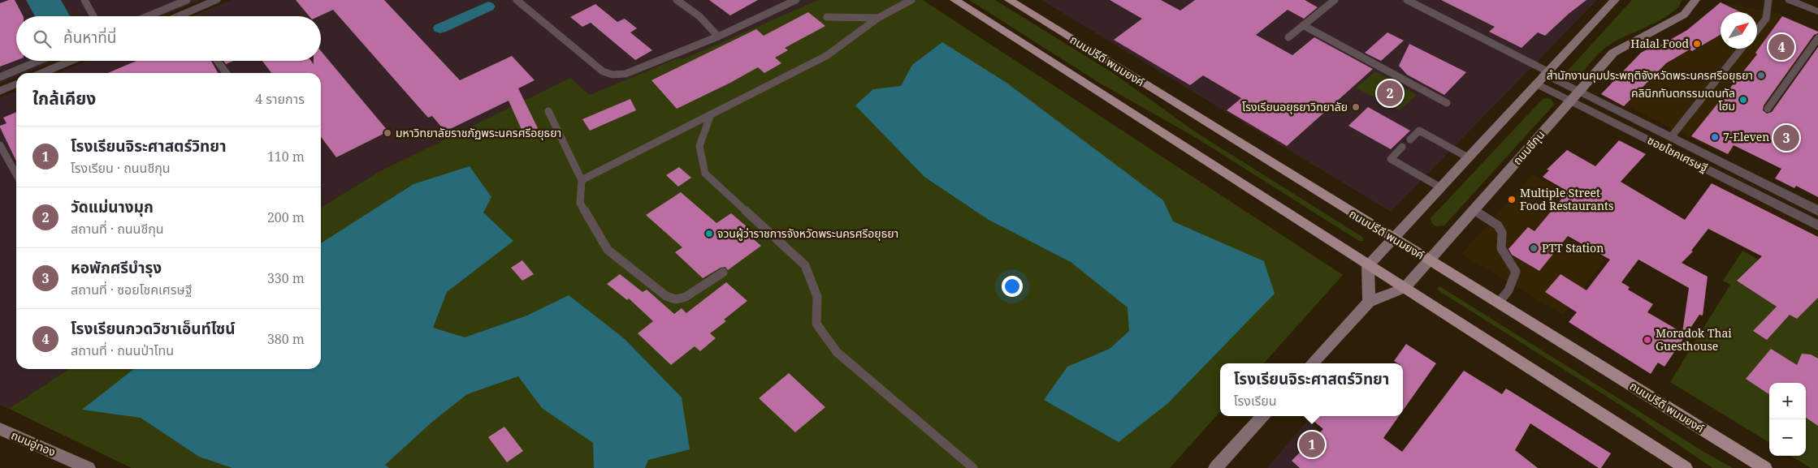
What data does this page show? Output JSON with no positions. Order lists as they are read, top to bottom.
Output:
{
  "streets": {
    "main road": ["ถนนปรีดี พนมยงค์", "ถนนชีกุน", "ถนนอู่ทอง"],
    "street": ["ซอยโชคเศรษฐี"]
  },
  "crossings": [
    ["ถนนปรีดี พนมยงค์", "ถนนชีกุน"],
    ["ถนนชีกุน", "ซอยโชคเศรษฐี"]
  ],
  "places": [
    "Halal Food",
    "สำนักงานคุมประพฤติจังหวัดพระนครศรีอยุธยา",
    "คลินิกทันตกรรมเดนทัล โฮม",
    "โรงเรียนอยุธยาวิทยาลัย",
    "มหาวิทยาลัยราชภัฏพระนครศรีอยุธยา",
    "7-Eleven",
    "Multiple Street Food Restaurants",
    "จวนผู้ว่าราชการจังหวัดพระนครศรีอยุธยา",
    "PTT Station",
    "Moradok Thai Guesthouse"
  ],
  "north": "top right",
  "page": {
    "search": "ค้นหาที่นี่",
    "pins": [
      "4",
      "2",
      "3",
      "1"
    ],
    "heading": ["ใกล้เคียง", "4 รายการ"],
    "list": [
      {
        "mark": "1",
        "name": "โรงเรียนจิระศาสตร์วิทยา",
        "note": "โรงเรียน · ถนนชีกุน",
        "value": "110 m"
      },
      {
        "mark": "2",
        "name": "วัดแม่นางมุก",
        "note": "สถานที่ · ถนนชีกุน",
        "value": "200 m"
      },
      {
        "mark": "3",
        "name": "หอพักศรีบำรุง",
        "note": "สถานที่ · ซอยโชคเศรษฐี",
        "value": "330 m"
      },
      {
        "mark": "4",
        "name": "โรงเรียนกวดวิชาเอ็นท์ไซน์",
        "note": "สถานที่ · ถนนป่าโทน",
        "value": "380 m"
      }
    ],
    "popup": ["โรงเรียนจิระศาสตร์วิทยา", "โรงเรียน"],
    "map_buttons": ["+", "−"]
  }
}
